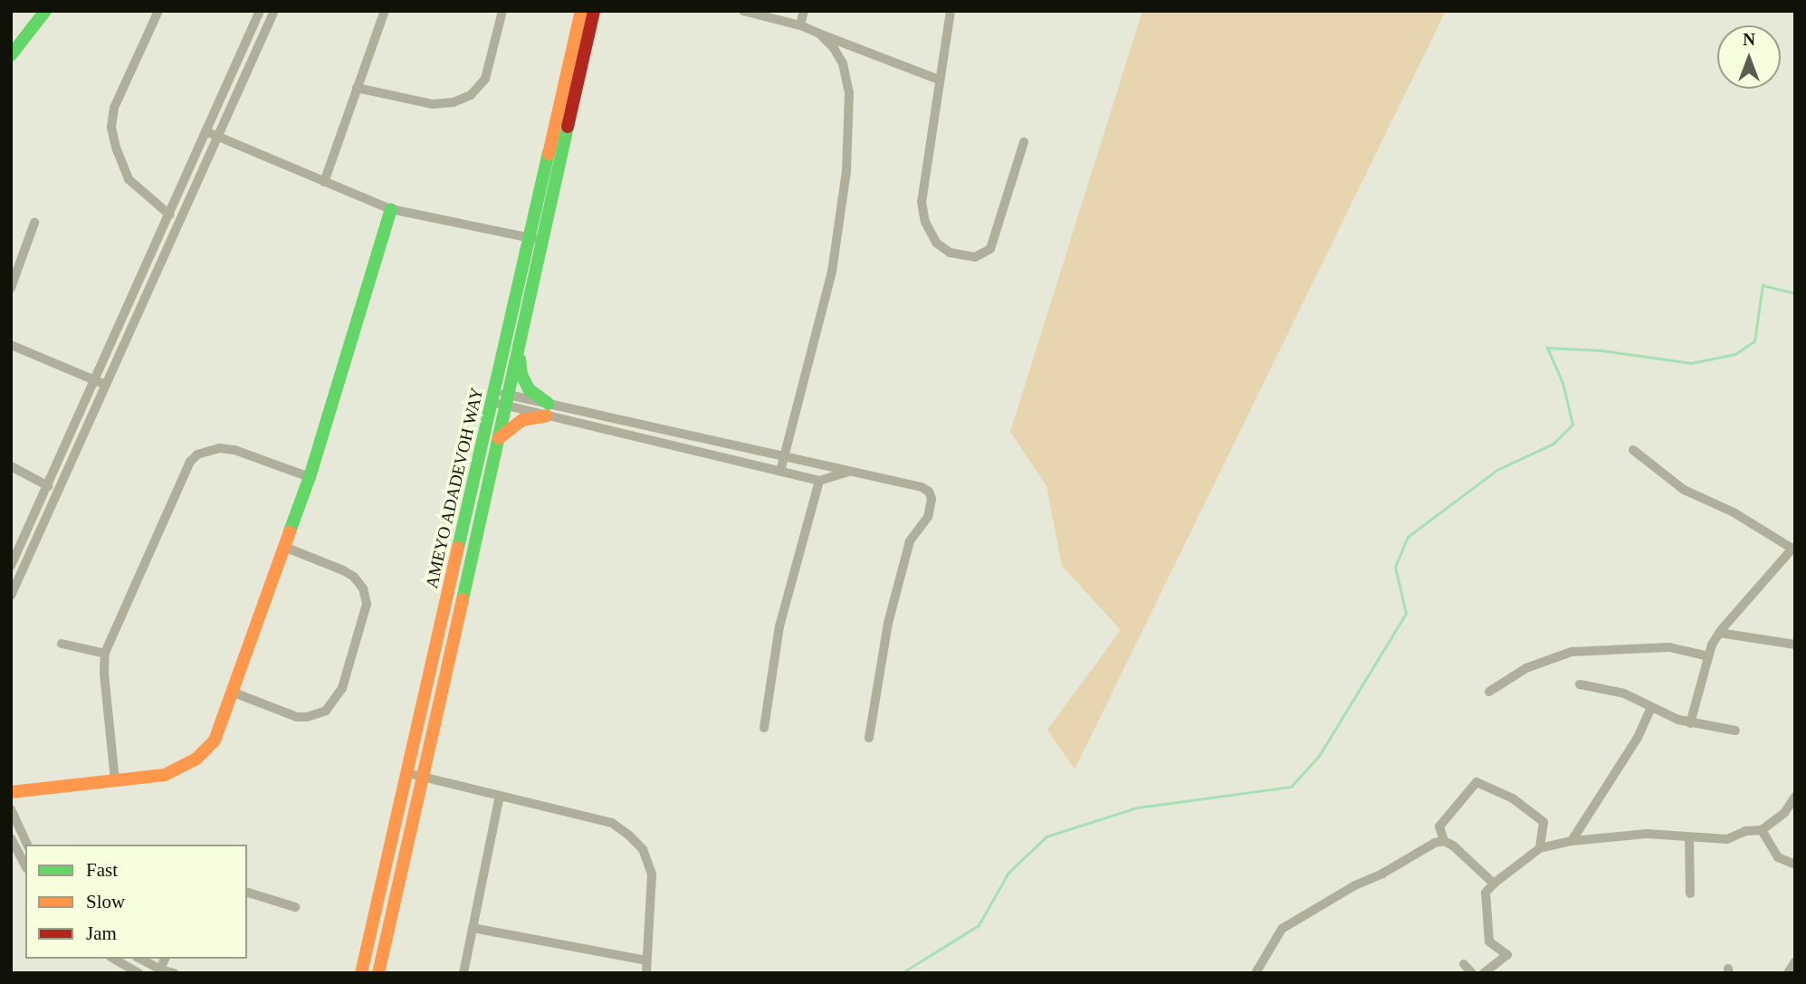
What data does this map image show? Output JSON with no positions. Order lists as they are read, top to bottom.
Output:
{
  "streets": {
    "street": ["AMEYO ADADEVOH WAY"]
  },
  "legend": ["Fast", "Slow", "Jam"],
  "north": "top"
}
